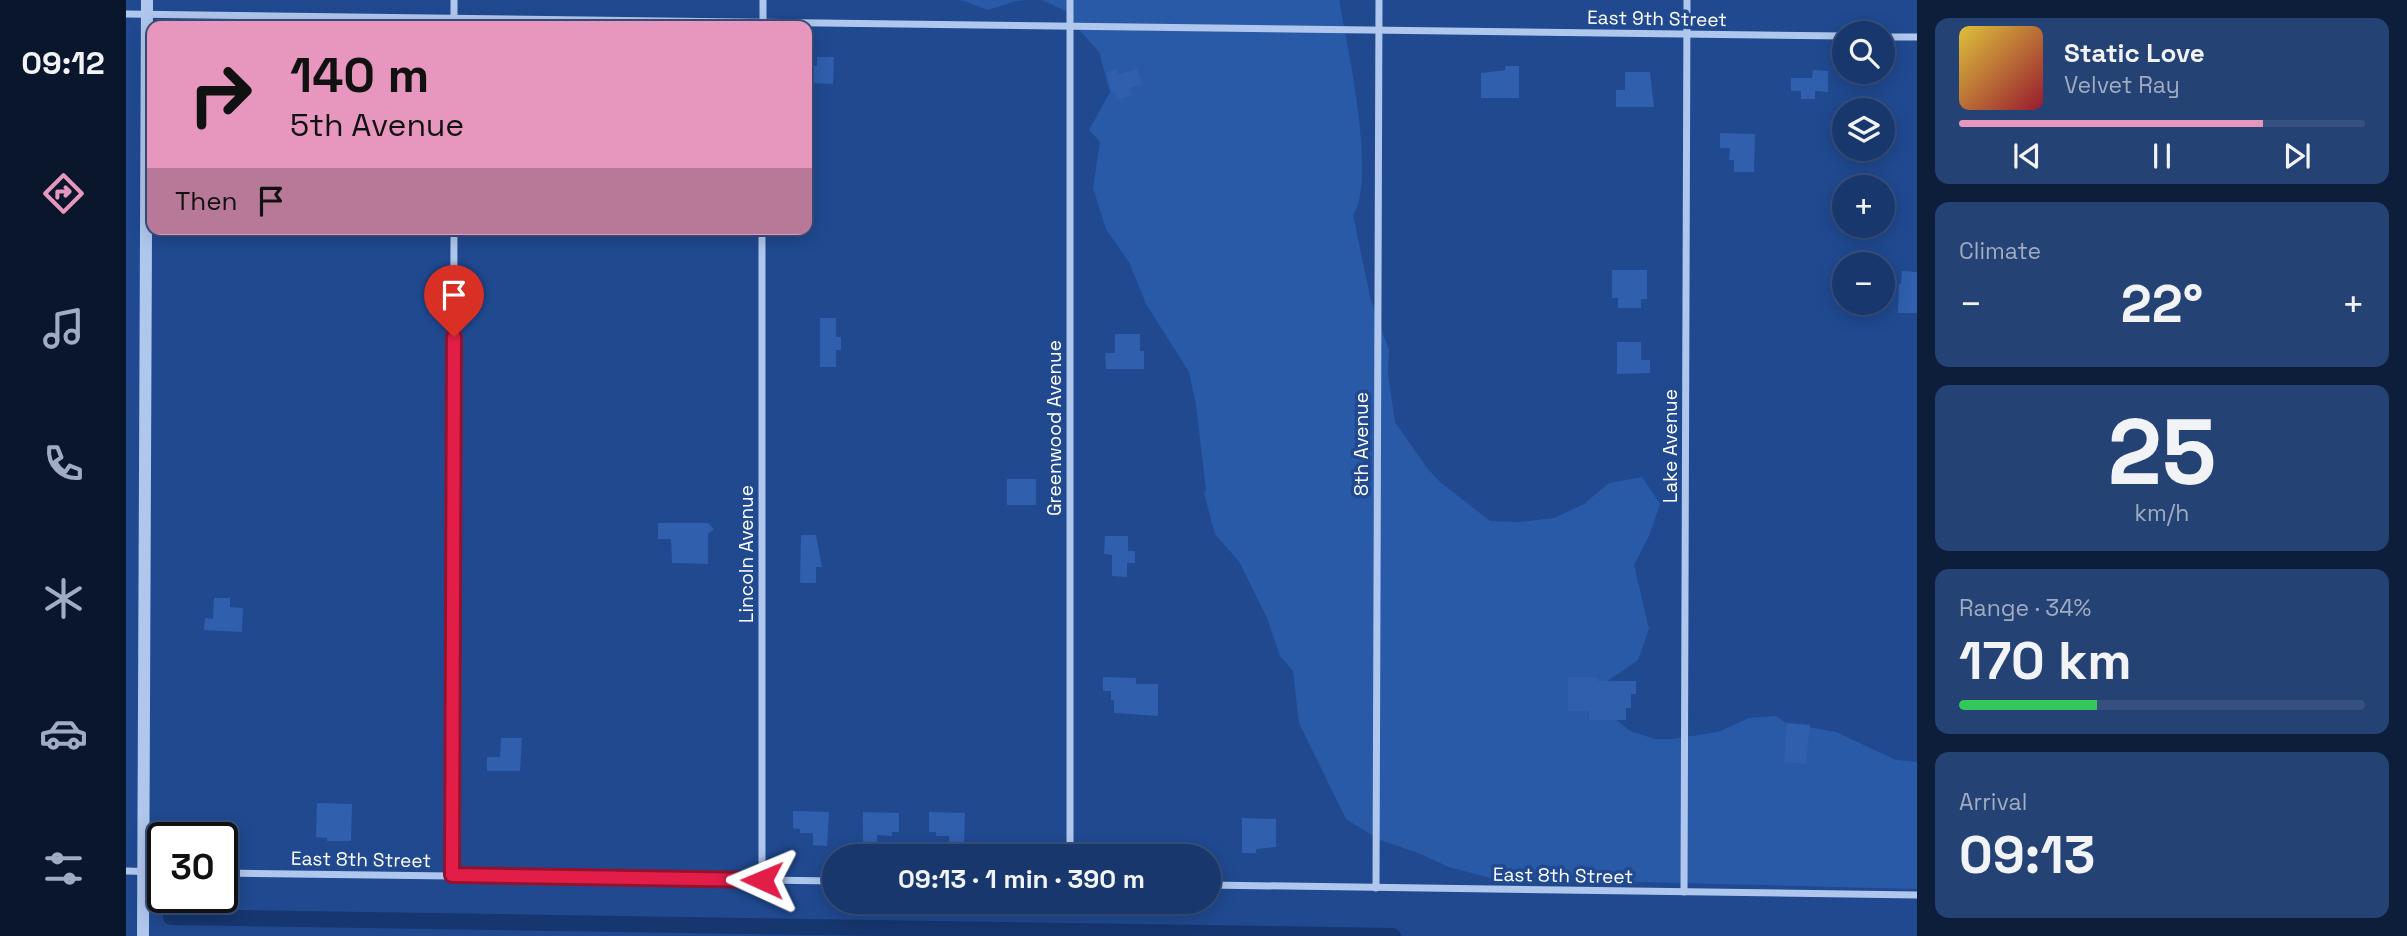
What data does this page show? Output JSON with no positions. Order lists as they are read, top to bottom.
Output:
{
  "streets": {
    "street": [
      "East 9th Street",
      "Greenwood Avenue",
      "8th Avenue",
      "Lake Avenue",
      "Lincoln Avenue",
      "East 8th Street"
    ]
  },
  "crossings": [
    ["East 9th Street", "Greenwood Avenue"],
    ["East 9th Street", "8th Avenue"],
    ["East 9th Street", "Lake Avenue"],
    ["8th Avenue", "East 8th Street"],
    ["Lake Avenue", "East 8th Street"],
    ["Lincoln Avenue", "East 8th Street"]
  ],
  "page": {
    "tabs": "09:12",
    "map_buttons": ["+", "−"],
    "turn": ["140 m", "5th Avenue"],
    "song": ["Static Love", "Velvet Ray"],
    "then": "Then",
    "tile": [
      "Climate",
      ["25", "km/h"],
      ["Range · 34%", "170 km"],
      ["Arrival", "09:13"]
    ],
    "heat": ["−", "22°", "+"],
    "limit": "30",
    "trip": "09:13 · 1 min · 390 m"
  }
}
